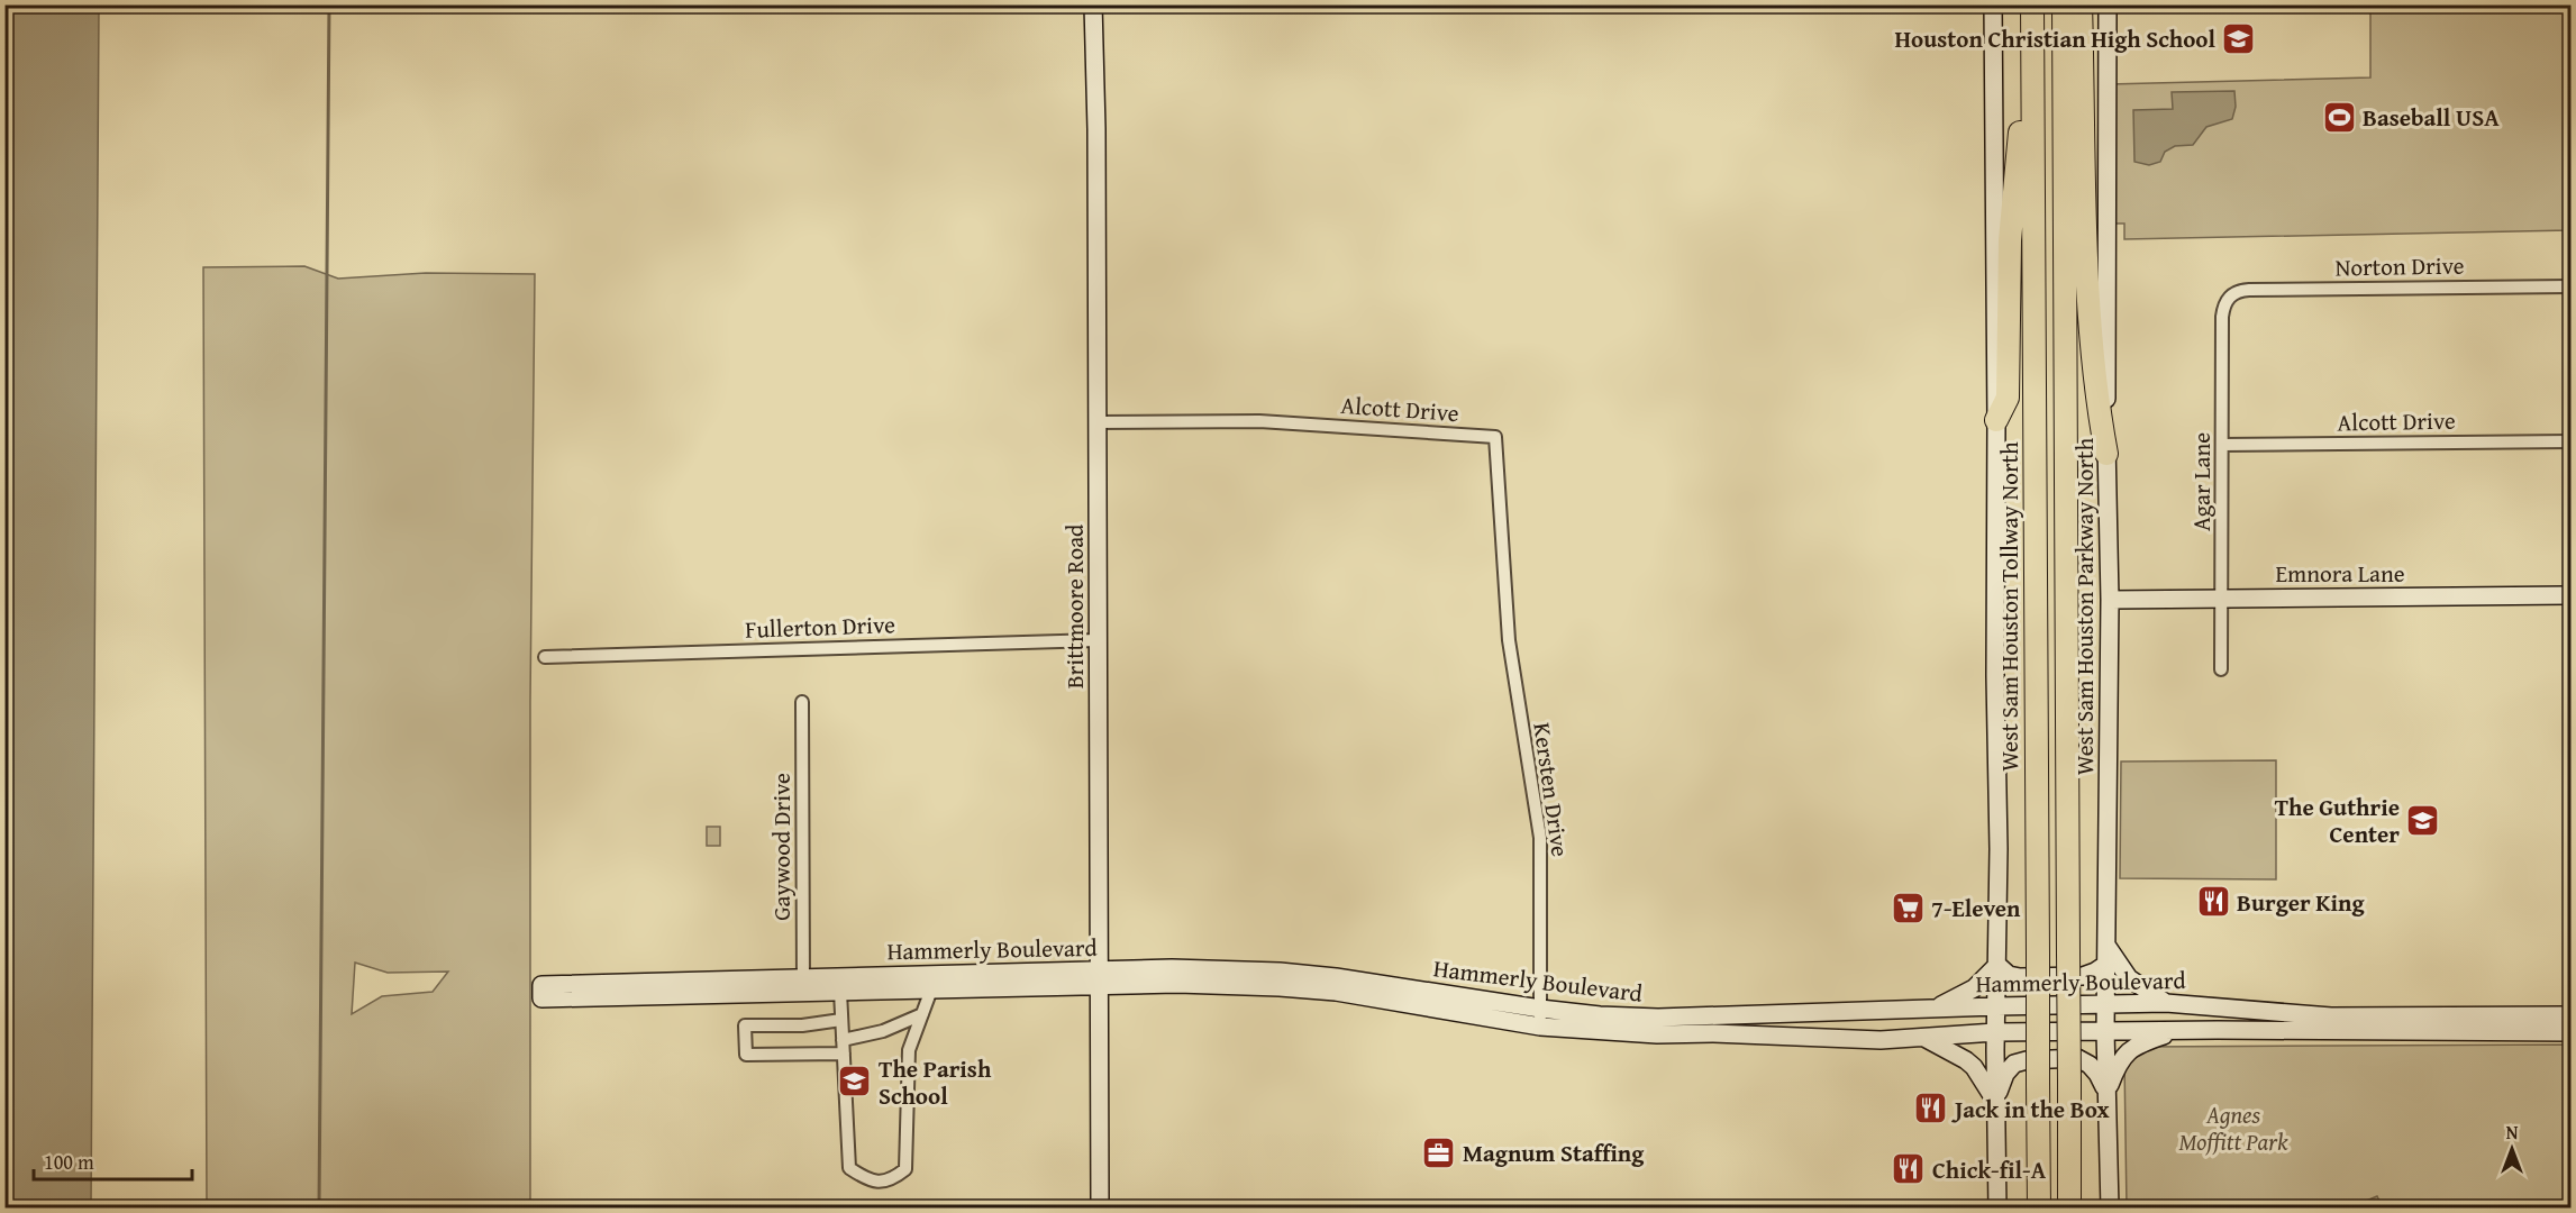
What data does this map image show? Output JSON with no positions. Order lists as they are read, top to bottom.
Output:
{
  "streets": {
    "highway": ["West Sam Houston Tollway North"],
    "main road": [
      "Emnora Lane",
      "Brittmoore Road",
      "West Sam Houston Parkway North",
      "Hammerly Boulevard"
    ],
    "street": [
      "Norton Drive",
      "Alcott Drive",
      "Agar Lane",
      "Fullerton Drive",
      "Kersten Drive",
      "Gaywood Drive"
    ]
  },
  "crossings": [
    ["Norton Drive", "Agar Lane"],
    ["Alcott Drive", "Agar Lane"],
    ["Alcott Drive", "Brittmoore Road"],
    ["Alcott Drive", "Kersten Drive"],
    ["Agar Lane", "Emnora Lane"],
    ["Emnora Lane", "West Sam Houston Parkway North"],
    ["Brittmoore Road", "Fullerton Drive"],
    ["Brittmoore Road", "Hammerly Boulevard"],
    ["West Sam Houston Parkway North", "Hammerly Boulevard"],
    ["Kersten Drive", "Hammerly Boulevard"],
    ["Gaywood Drive", "Hammerly Boulevard"]
  ],
  "parks": ["Agnes Moffitt Park"],
  "places": {
    "school or university": ["Houston Christian High School", "The Guthrie Center", "The Parish School"],
    "sports": ["Baseball USA"],
    "restaurant": ["Burger King", "Jack in the Box", "Chick-fil-A"],
    "supermarket": ["7-Eleven"],
    "office": ["Magnum Staffing"]
  },
  "scale_bar": "100 m",
  "north": "top"
}
